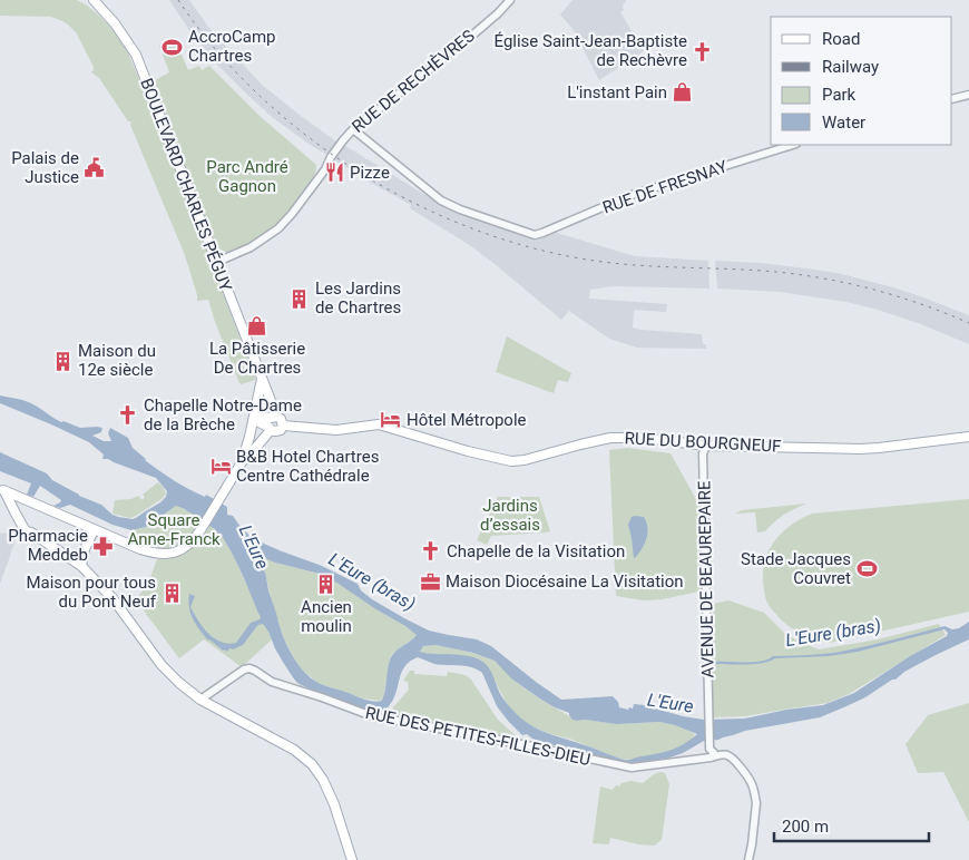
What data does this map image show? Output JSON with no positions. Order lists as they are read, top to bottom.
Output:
{
  "streets": {
    "main road": ["BOULEVARD CHARLES PÉGUY", "RUE DU BOURGNEUF"],
    "street": [
      "RUE DE RECHÈVRES",
      "RUE DE FRESNAY",
      "AVENUE DE BEAUREPAIRE",
      "RUE DES PETITES-FILLES-DIEU"
    ]
  },
  "crossings": [
    ["RUE DE RECHÈVRES", "BOULEVARD CHARLES PÉGUY"],
    ["RUE DE RECHÈVRES", "RUE DE FRESNAY"],
    ["RUE DU BOURGNEUF", "AVENUE DE BEAUREPAIRE"],
    ["AVENUE DE BEAUREPAIRE", "RUE DES PETITES-FILLES-DIEU"]
  ],
  "water": ["L'Eure", "L'Eure (bras)"],
  "parks": ["Parc André Gagnon", "Jardins d’essais", "Square Anne-Franck"],
  "places": {
    "sports": ["AccroCamp Chartres", "Stade Jacques Couvret"],
    "church": ["Église Saint-Jean-Baptiste de Rechèvre", "Chapelle Notre-Dame de la Brèche", "Chapelle de la Visitation"],
    "shop": ["L'instant Pain", "La Pâtisserie De Chartres"],
    "public building": ["Palais de Justice"],
    "restaurant": ["Pizze"],
    "building": [
      "Les Jardins de Chartres",
      "Maison du 12e siècle",
      "Ancien moulin",
      "Maison pour tous du Pont Neuf"
    ],
    "hotel": ["Hôtel Métropole", "B&B Hotel Chartres Centre Cathédrale"],
    "pharmacy": ["Pharmacie Meddeb"],
    "office": ["Maison Diocésaine La Visitation"]
  },
  "legend": [
    "Road",
    "Railway",
    "Park",
    "Water"
  ],
  "scale_bar": "200 m"
}
